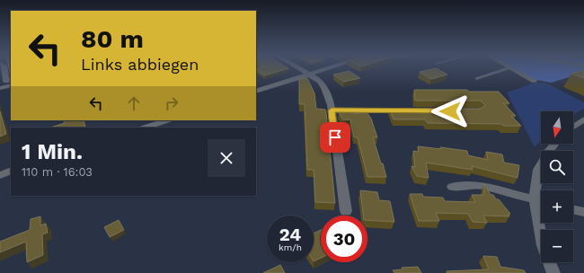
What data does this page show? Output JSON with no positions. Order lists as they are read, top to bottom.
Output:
{
  "north": "bottom",
  "page": {
    "turn": ["80 m", "Links abbiegen"],
    "map_buttons": ["+", "−"],
    "heading": ["1 Min.", "110 m · 16:03"],
    "speed": "24 km/h",
    "limit": "30"
  }
}
